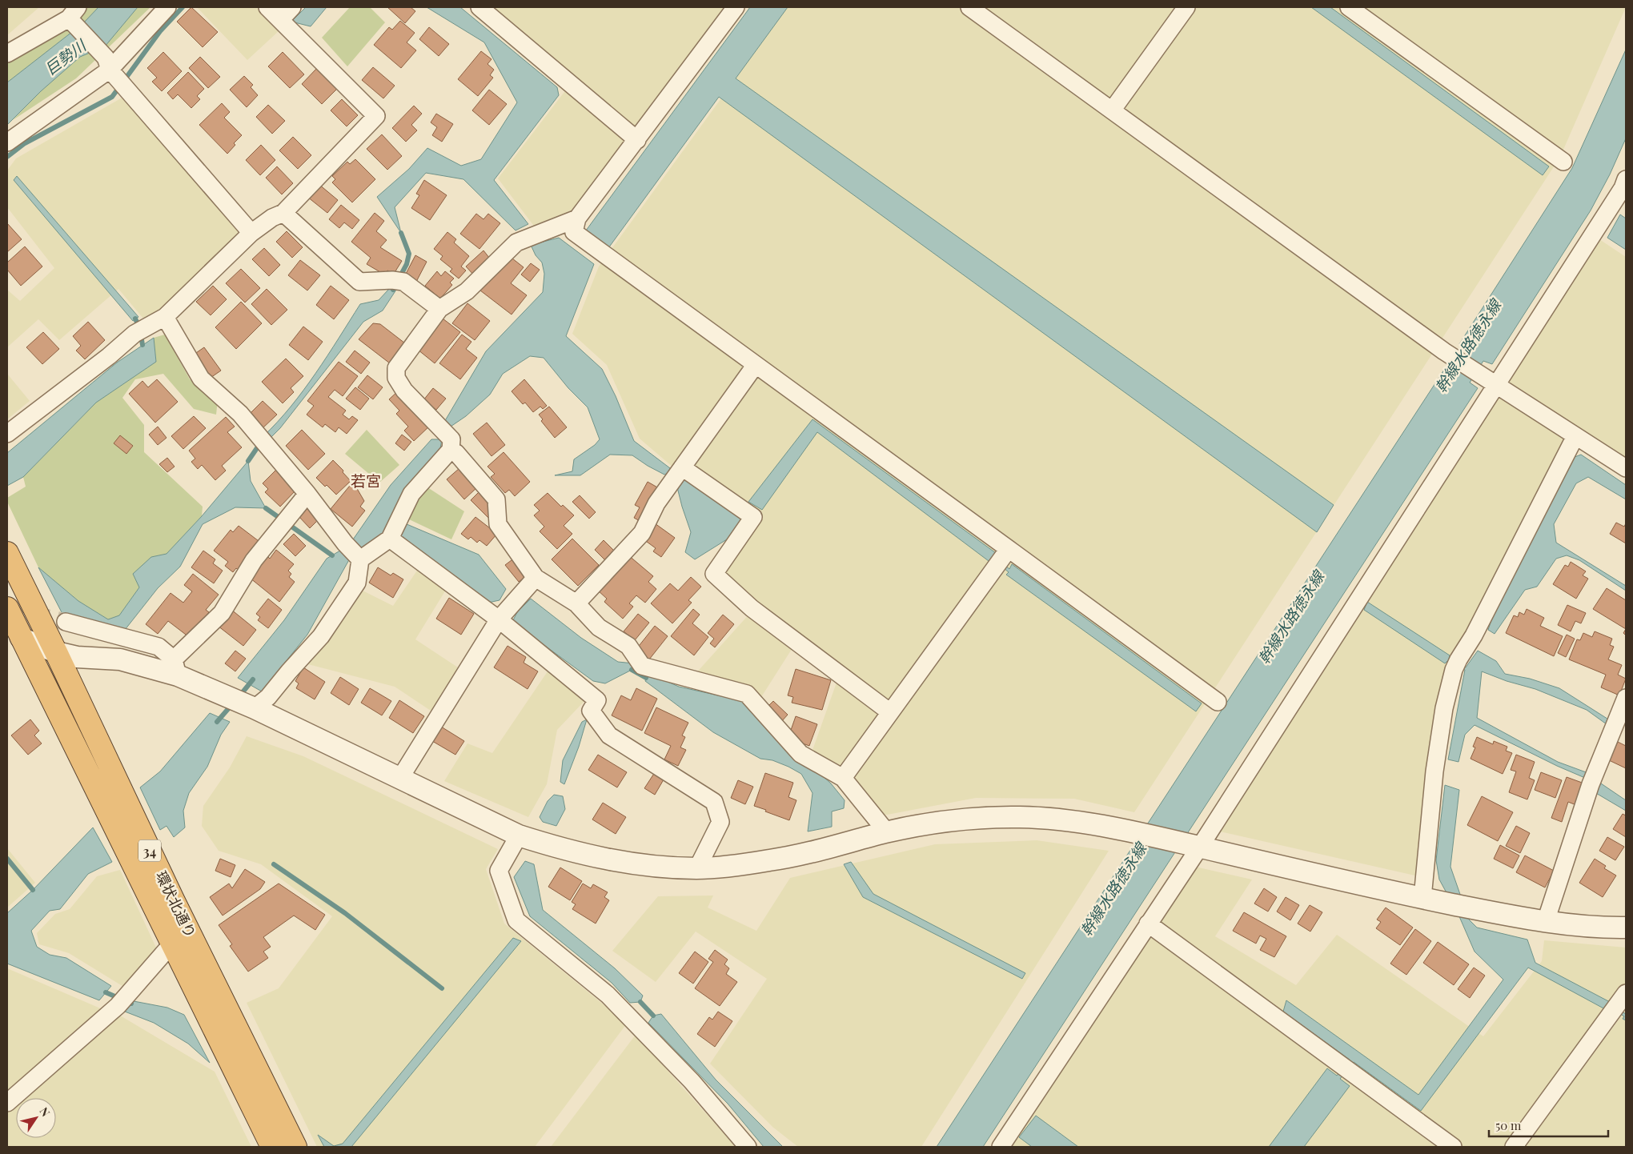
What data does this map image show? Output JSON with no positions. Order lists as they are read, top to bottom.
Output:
{
  "streets": {
    "highway": ["34", "環状北通り"]
  },
  "districts": ["若宮"],
  "water": ["巨勢川", "幹線水路徳永線"],
  "scale_bar": "50 m",
  "north": "top right"
}
